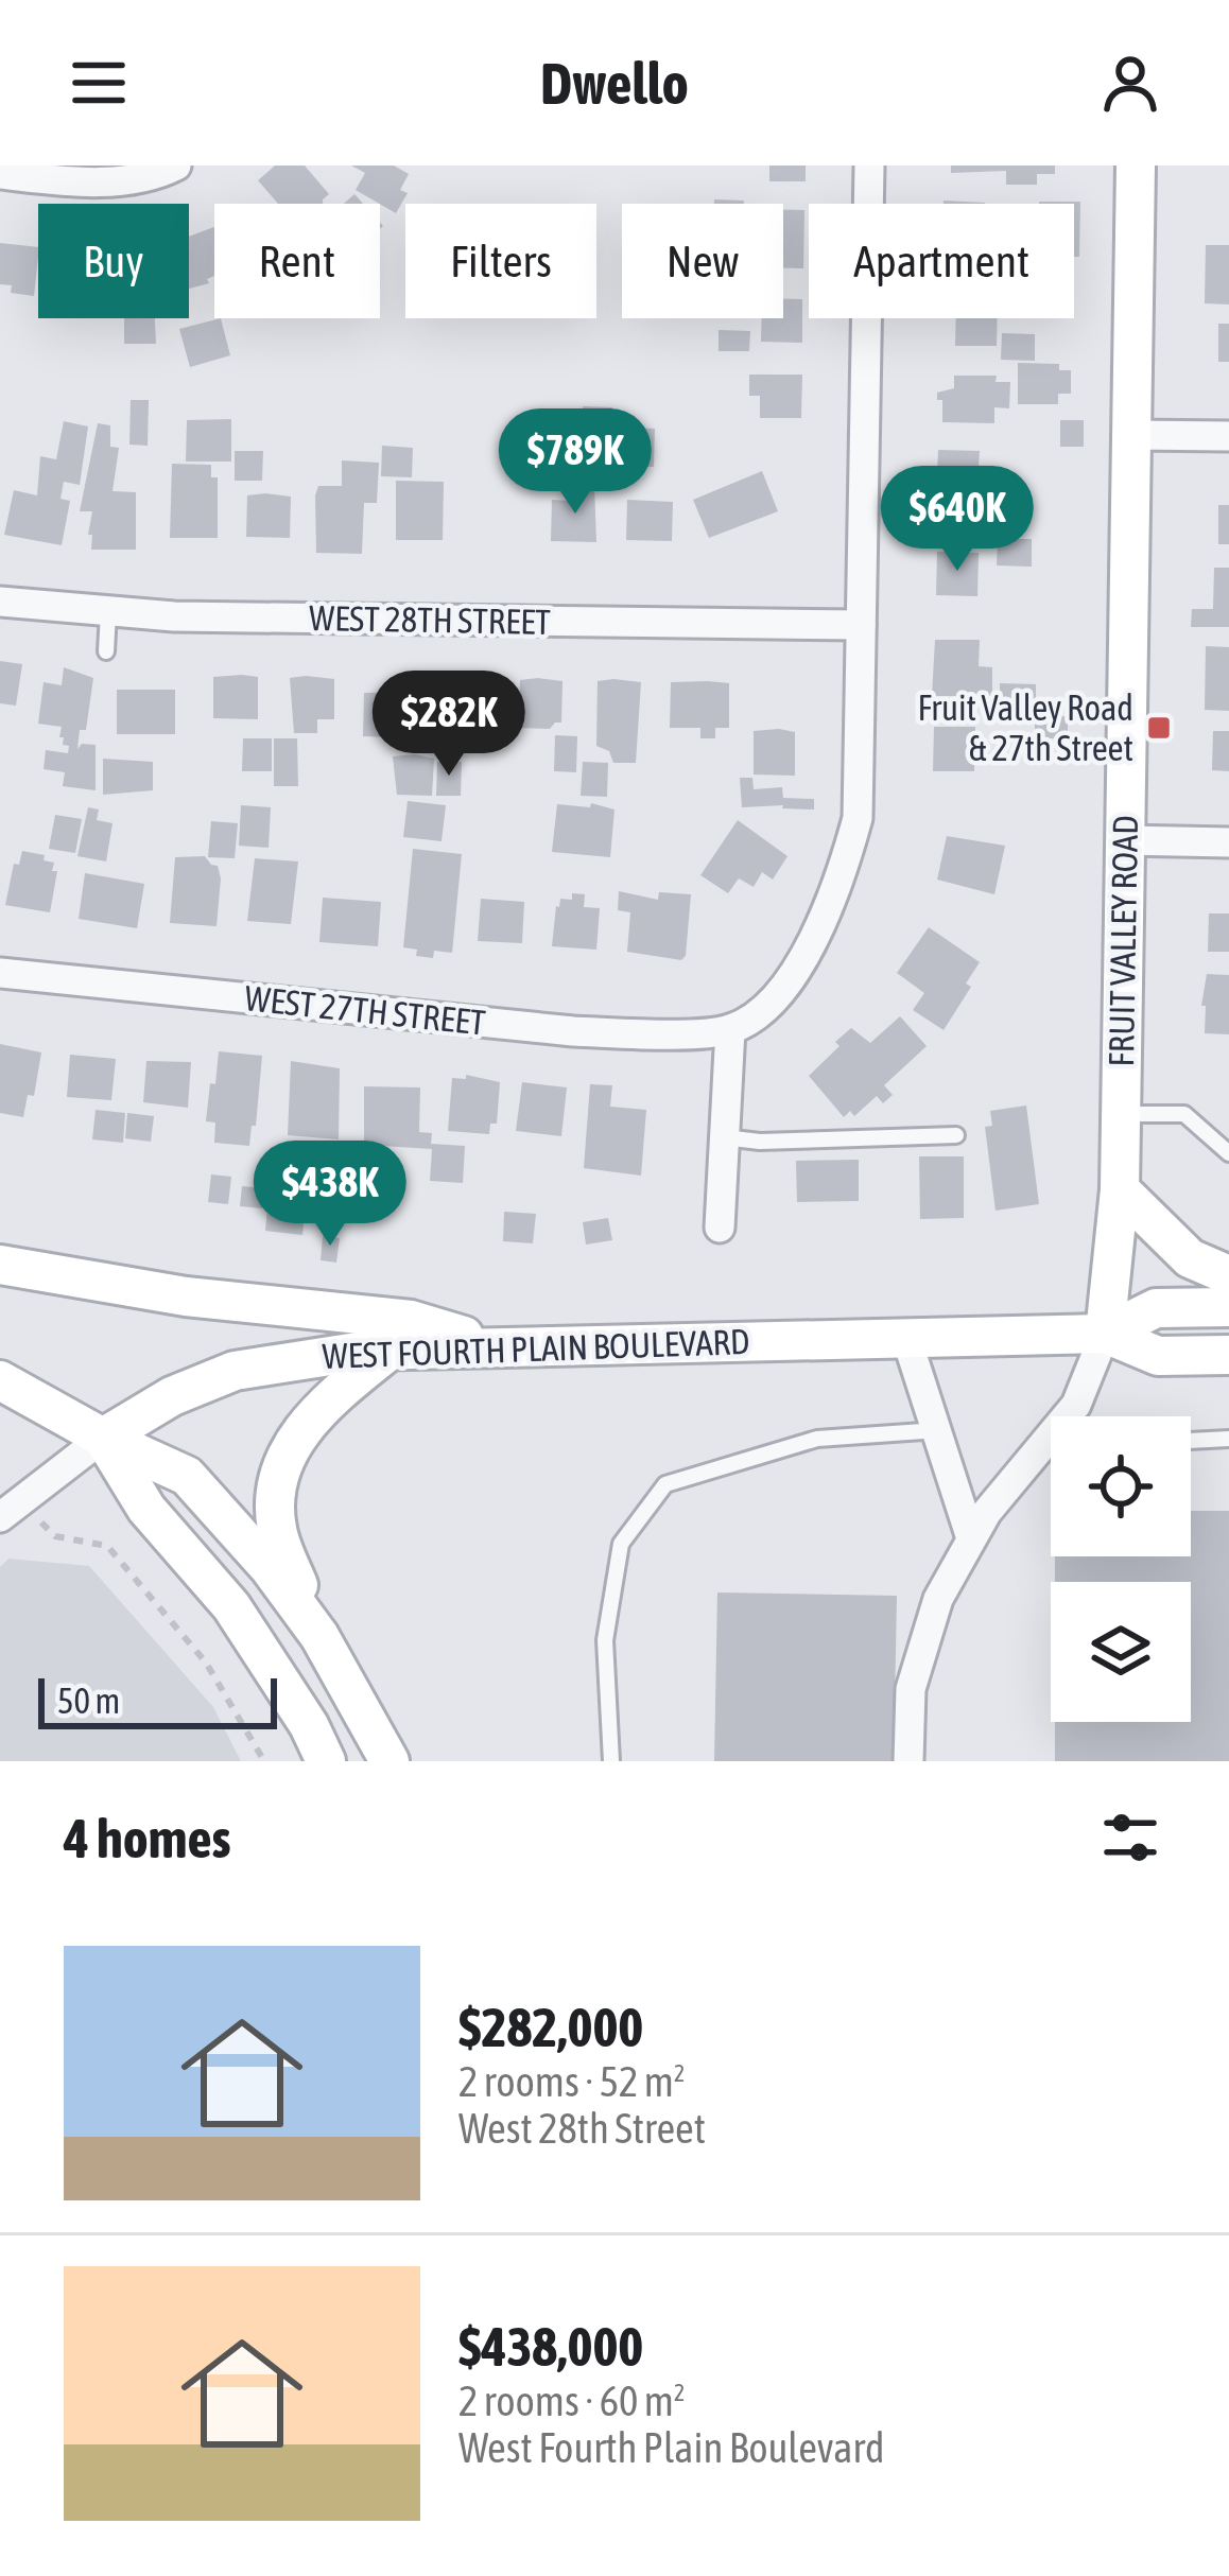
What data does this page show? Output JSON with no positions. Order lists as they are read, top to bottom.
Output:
{
  "streets": {
    "main road": ["FRUIT VALLEY ROAD", "WEST FOURTH PLAIN BOULEVARD"],
    "street": ["WEST 28TH STREET", "WEST 27TH STREET"]
  },
  "crossings": [
    ["FRUIT VALLEY ROAD", "WEST FOURTH PLAIN BOULEVARD"]
  ],
  "places": {
    "transit": ["Fruit Valley Road & 27th Street"]
  },
  "scale_bar": "50 m",
  "page": {
    "header": "Dwello",
    "chip": [
      "Buy",
      "Rent",
      "Filters",
      "New",
      "Apartment"
    ],
    "price": [
      "$789K",
      "$640K",
      "$282K",
      "$438K"
    ],
    "scale": "50 m",
    "heading": "4 homes",
    "list": [
      {
        "name": "$282,000",
        "note": "2 rooms · 52 m² · West 28th Street"
      },
      {
        "name": "$438,000",
        "note": "2 rooms · 60 m² · West Fourth Plain Boulevard"
      }
    ]
  }
}
